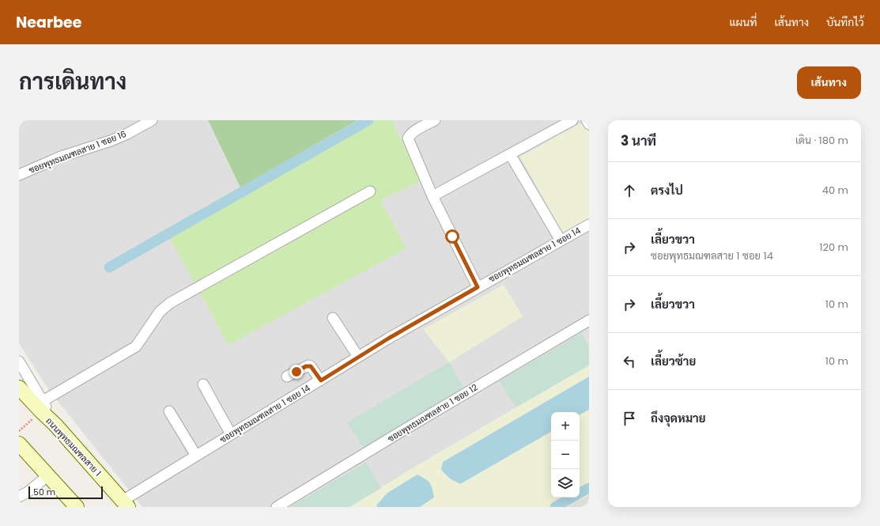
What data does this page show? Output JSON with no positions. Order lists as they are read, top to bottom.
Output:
{
  "streets": {
    "main road": ["ถนนพุทธมณฑลสาย 1"],
    "street": ["ซอยพุทธมณฑลสาย 1 ซอย 16", "ซอยพุทธมณฑลสาย 1 ซอย 14", "ซอยพุทธมณฑลสาย 1 ซอย 12"]
  },
  "crossings": [
    ["ซอยพุทธมณฑลสาย 1 ซอย 14", "ถนนพุทธมณฑลสาย 1"]
  ],
  "scale_bar": "50 m",
  "page": {
    "header": "Nearbee",
    "nav": ["แผนที่", "เส้นทาง", "บันทึกไว้"],
    "title": "การเดินทาง",
    "buttons": "เส้นทาง",
    "heading": ["3 นาที", "เดิน · 180 m"],
    "list": [
      ["ตรงไป", "40 m"],
      ["เลี้ยวขวา", "ซอยพุทธมณฑลสาย 1 ซอย 14", "120 m"],
      ["เลี้ยวขวา", "10 m"],
      ["เลี้ยวซ้าย", "10 m"],
      "ถึงจุดหมาย"
    ],
    "map_buttons": ["+", "−"],
    "scale": "50 m"
  }
}
